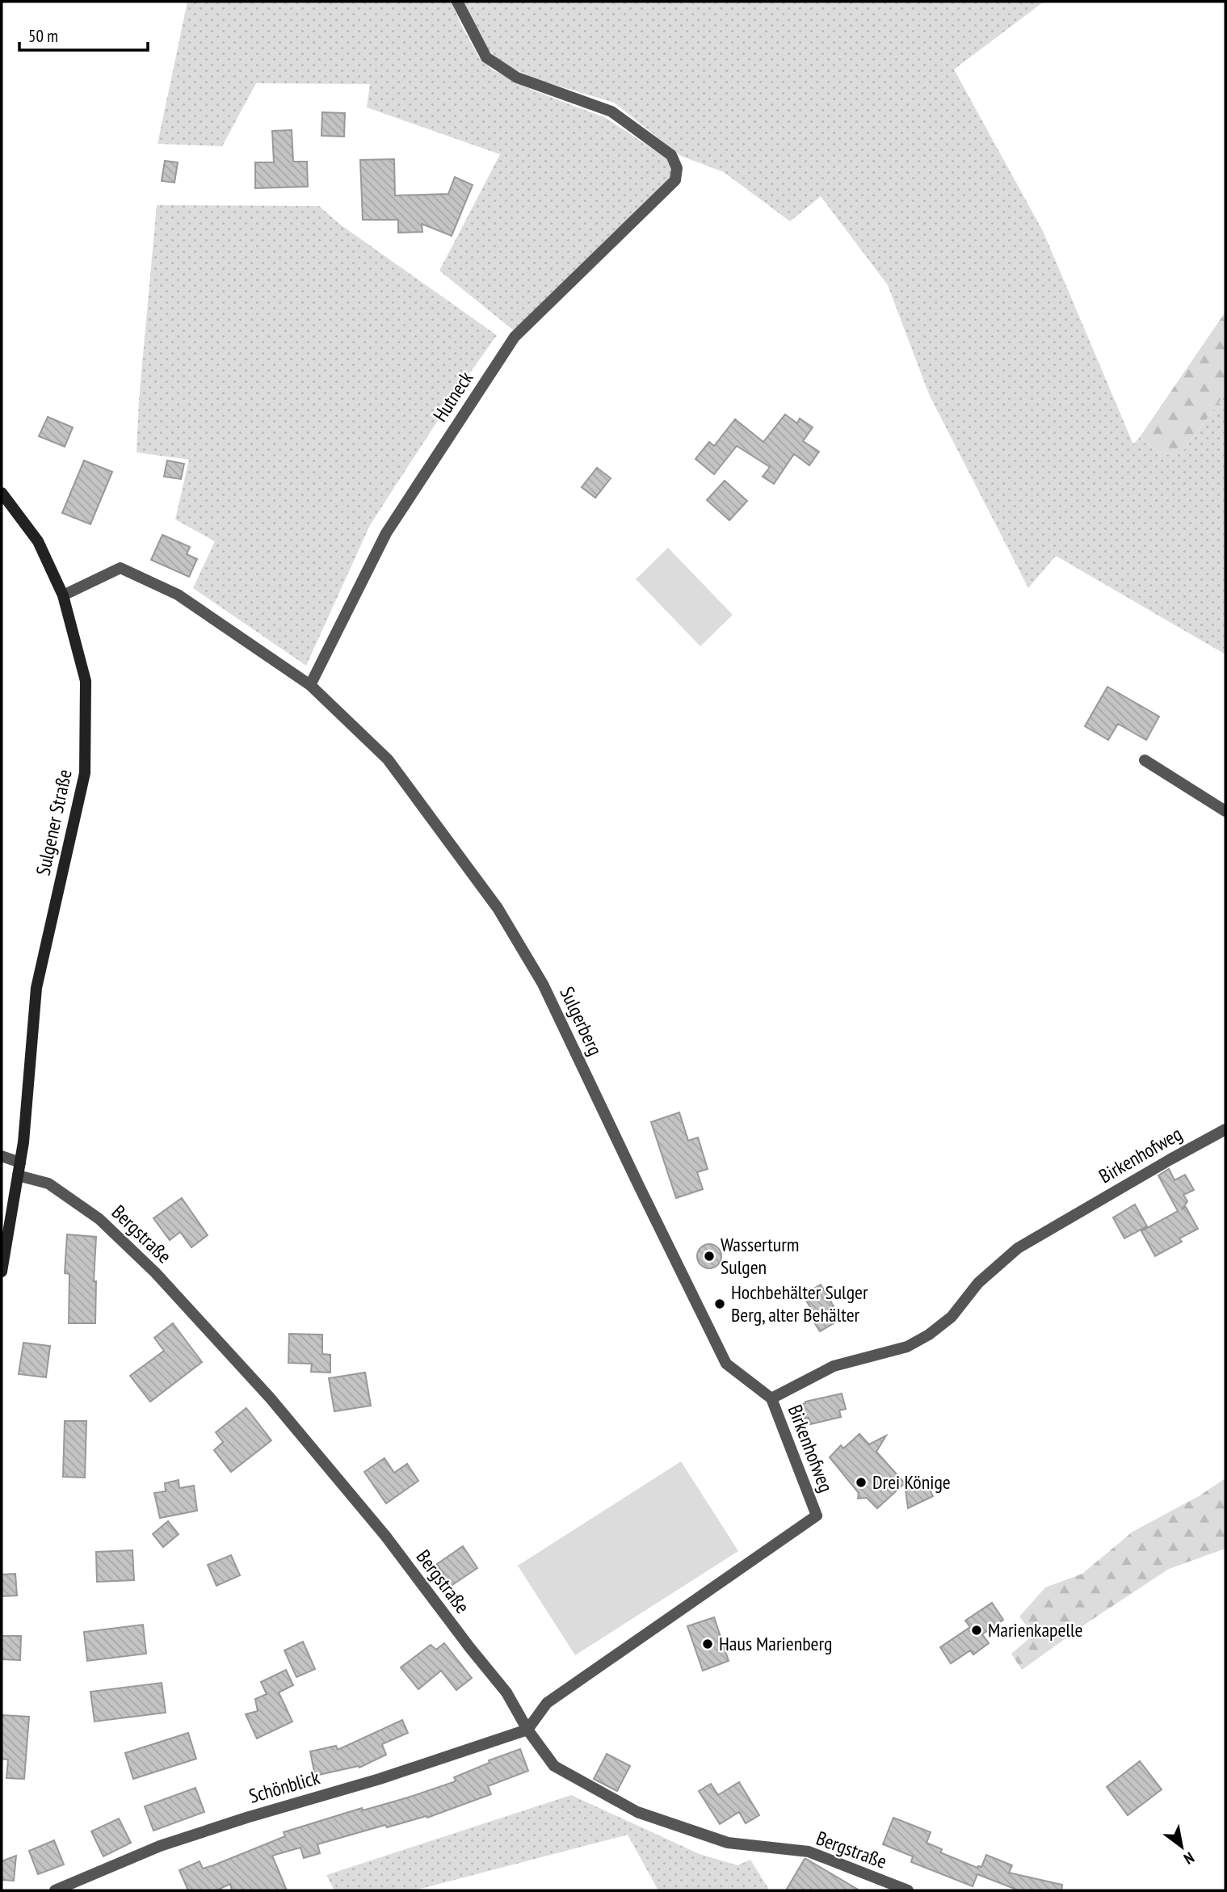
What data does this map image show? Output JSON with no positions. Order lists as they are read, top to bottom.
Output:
{
  "streets": {
    "main road": ["Sulgener Straße"],
    "street": [
      "Hutneck",
      "Sulgerberg",
      "Birkenhofweg",
      "Bergstraße",
      "Schönblick"
    ]
  },
  "crossings": [
    ["Hutneck", "Sulgerberg"],
    ["Sulgener Straße", "Bergstraße"],
    ["Sulgerberg", "Birkenhofweg"],
    ["Birkenhofweg", "Bergstraße"],
    ["Birkenhofweg", "Schönblick"],
    ["Bergstraße", "Schönblick"]
  ],
  "places": [
    "Wasserturm Sulgen",
    "Hochbehälter Sulger Berg, alter Behälter",
    "Drei Könige",
    "Marienkapelle",
    "Haus Marienberg"
  ],
  "scale_bar": "50 m",
  "north": "bottom right"
}
